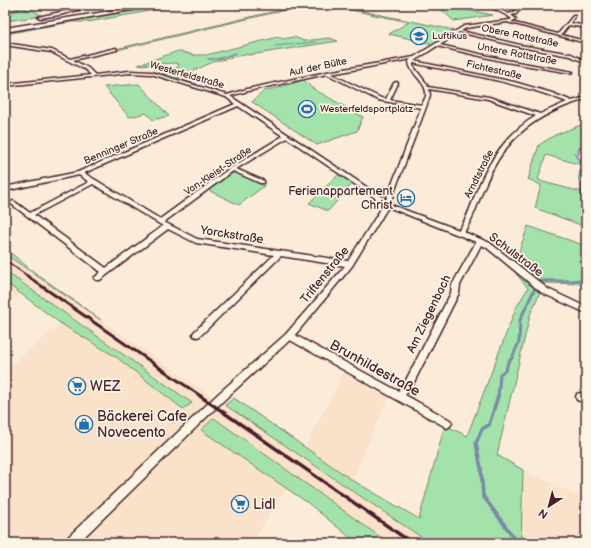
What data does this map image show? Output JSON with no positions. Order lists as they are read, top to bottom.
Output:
{
  "streets": {
    "street": [
      "Obere Rottstraße",
      "Untere Rottstraße",
      "Auf der Bülte",
      "Fichtestraße",
      "Westerfeldstraße",
      "Benninger Straße",
      "Von-Kleist-Straße",
      "Arndtstraße",
      "Yorckstraße",
      "Schulstraße",
      "Triftenstraße",
      "Am Ziegenbach",
      "Brunhildestraße"
    ]
  },
  "crossings": [
    ["Auf der Bülte", "Fichtestraße"],
    ["Auf der Bülte", "Westerfeldstraße"],
    ["Fichtestraße", "Arndtstraße"],
    ["Westerfeldstraße", "Benninger Straße"],
    ["Westerfeldstraße", "Von-Kleist-Straße"],
    ["Westerfeldstraße", "Schulstraße"],
    ["Westerfeldstraße", "Triftenstraße"],
    ["Benninger Straße", "Yorckstraße"],
    ["Von-Kleist-Straße", "Yorckstraße"],
    ["Arndtstraße", "Schulstraße"],
    ["Yorckstraße", "Triftenstraße"],
    ["Schulstraße", "Triftenstraße"],
    ["Schulstraße", "Am Ziegenbach"],
    ["Triftenstraße", "Brunhildestraße"],
    ["Am Ziegenbach", "Brunhildestraße"]
  ],
  "places": {
    "school or university": ["Luftikus"],
    "sports": ["Westerfeldsportplatz"],
    "hotel": ["Ferienappartement Christ"],
    "supermarket": ["WEZ", "Lidl"],
    "shop": ["Bäckerei Cafe Novecento"]
  },
  "north": "bottom left"
}
